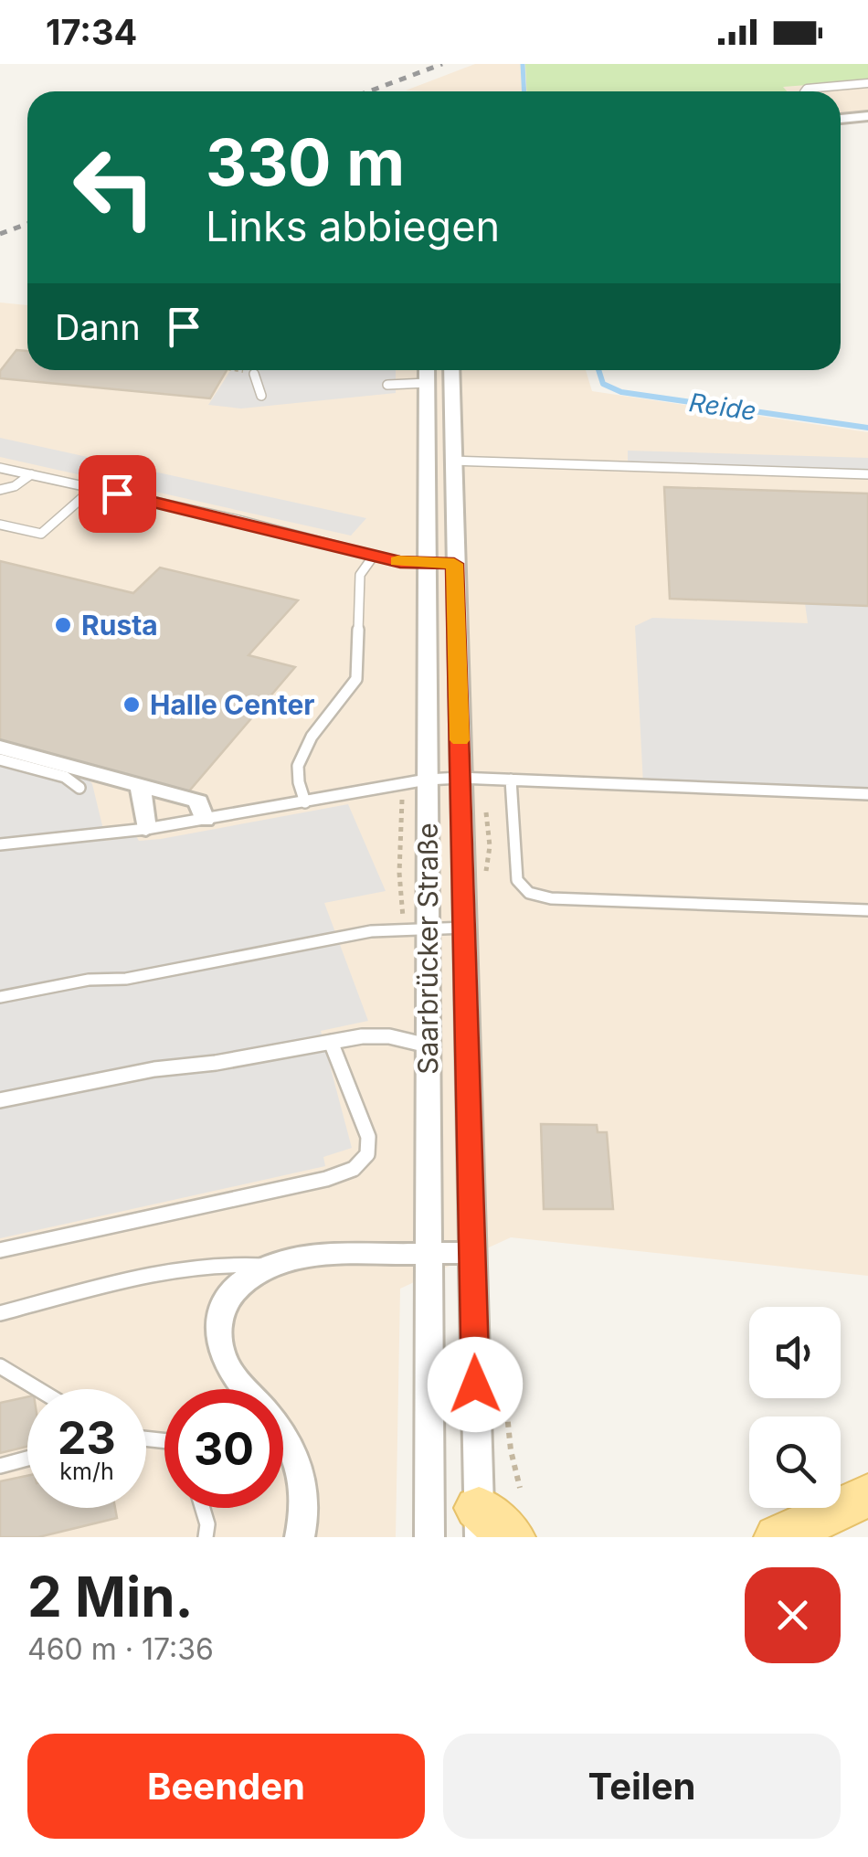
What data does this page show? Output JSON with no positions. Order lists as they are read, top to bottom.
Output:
{
  "streets": {
    "street": ["Saarbrücker Straße"]
  },
  "water": ["Reide"],
  "places": ["Rusta", "Halle Center"],
  "page": {
    "status": "17:34",
    "turn": ["330 m", "Links abbiegen"],
    "then": "Dann",
    "speed": "23 km/h",
    "limit": "30",
    "heading": ["2 Min.", "460 m · 17:36"],
    "buttons": ["Beenden", "Teilen"]
  }
}
